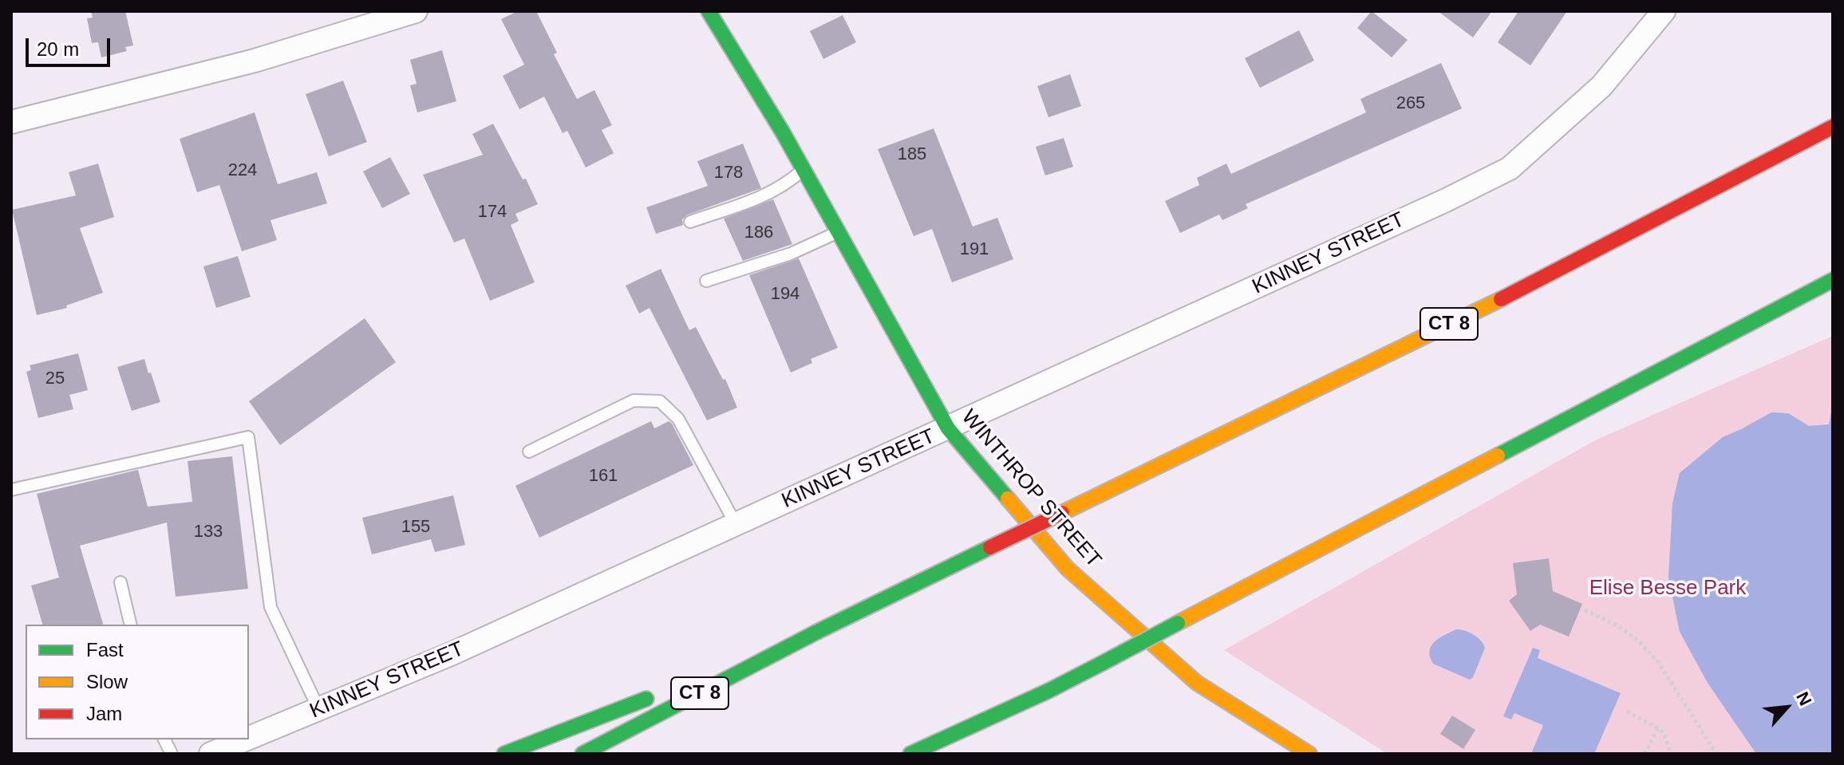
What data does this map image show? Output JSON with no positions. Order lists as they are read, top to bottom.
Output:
{
  "streets": {
    "main road": ["CT 8", "WINTHROP STREET"],
    "street": ["KINNEY STREET"]
  },
  "crossings": [
    ["KINNEY STREET", "WINTHROP STREET"]
  ],
  "parks": ["Elise Besse Park"],
  "house_numbers": [
    "265",
    "185",
    "224",
    "178",
    "174",
    "186",
    "191",
    "194",
    "25",
    "161",
    "155",
    "133"
  ],
  "legend": ["Fast", "Slow", "Jam"],
  "scale_bar": "20 m",
  "north": "top right"
}
